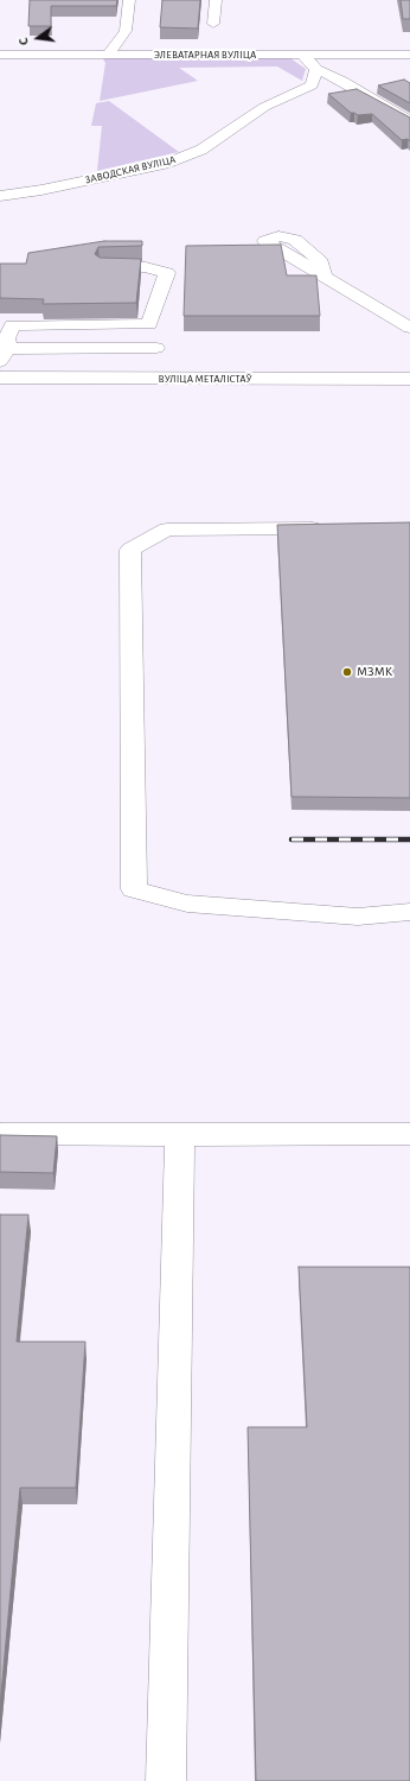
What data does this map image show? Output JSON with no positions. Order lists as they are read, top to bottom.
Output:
{
  "streets": {
    "street": ["ЭЛЕВАТАРНАЯ ВУЛІЦА", "ЗАВОДСКАЯ ВУЛІЦА", "ВУЛІЦА МЕТАЛІСТАЎ"]
  },
  "places": ["МЗМК"],
  "north": "left"
}
